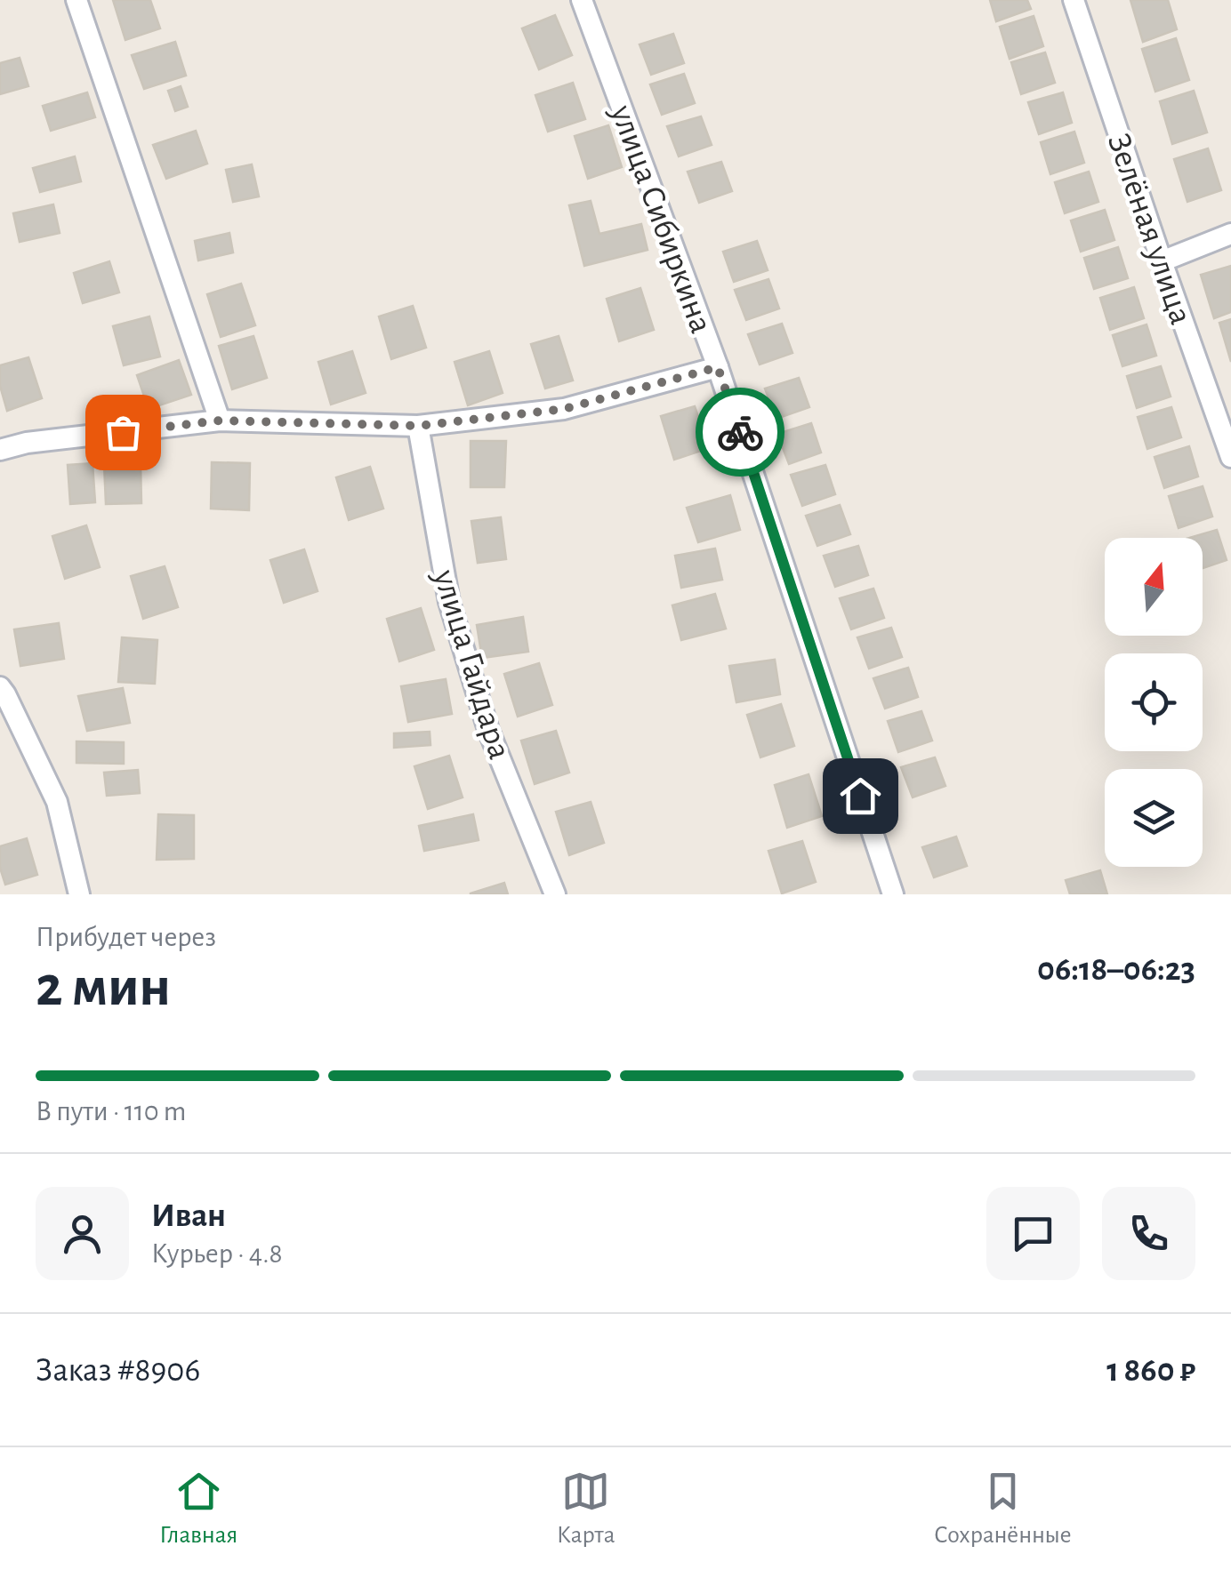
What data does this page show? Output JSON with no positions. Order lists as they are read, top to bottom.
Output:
{
  "streets": {
    "street": ["улица Сибиркина", "Зелёная улица", "улица Гайдара"]
  },
  "north": "top",
  "page": {
    "heading": ["2 мин", "Прибудет через", "06:18–06:23"],
    "panel": [
      "Иван",
      "Курьер · 4.8",
      "Заказ #8906",
      "1 860 ₽"
    ],
    "bar": "В пути · 110 m",
    "tabs": ["Главная", "Карта", "Сохранённые"]
  }
}
